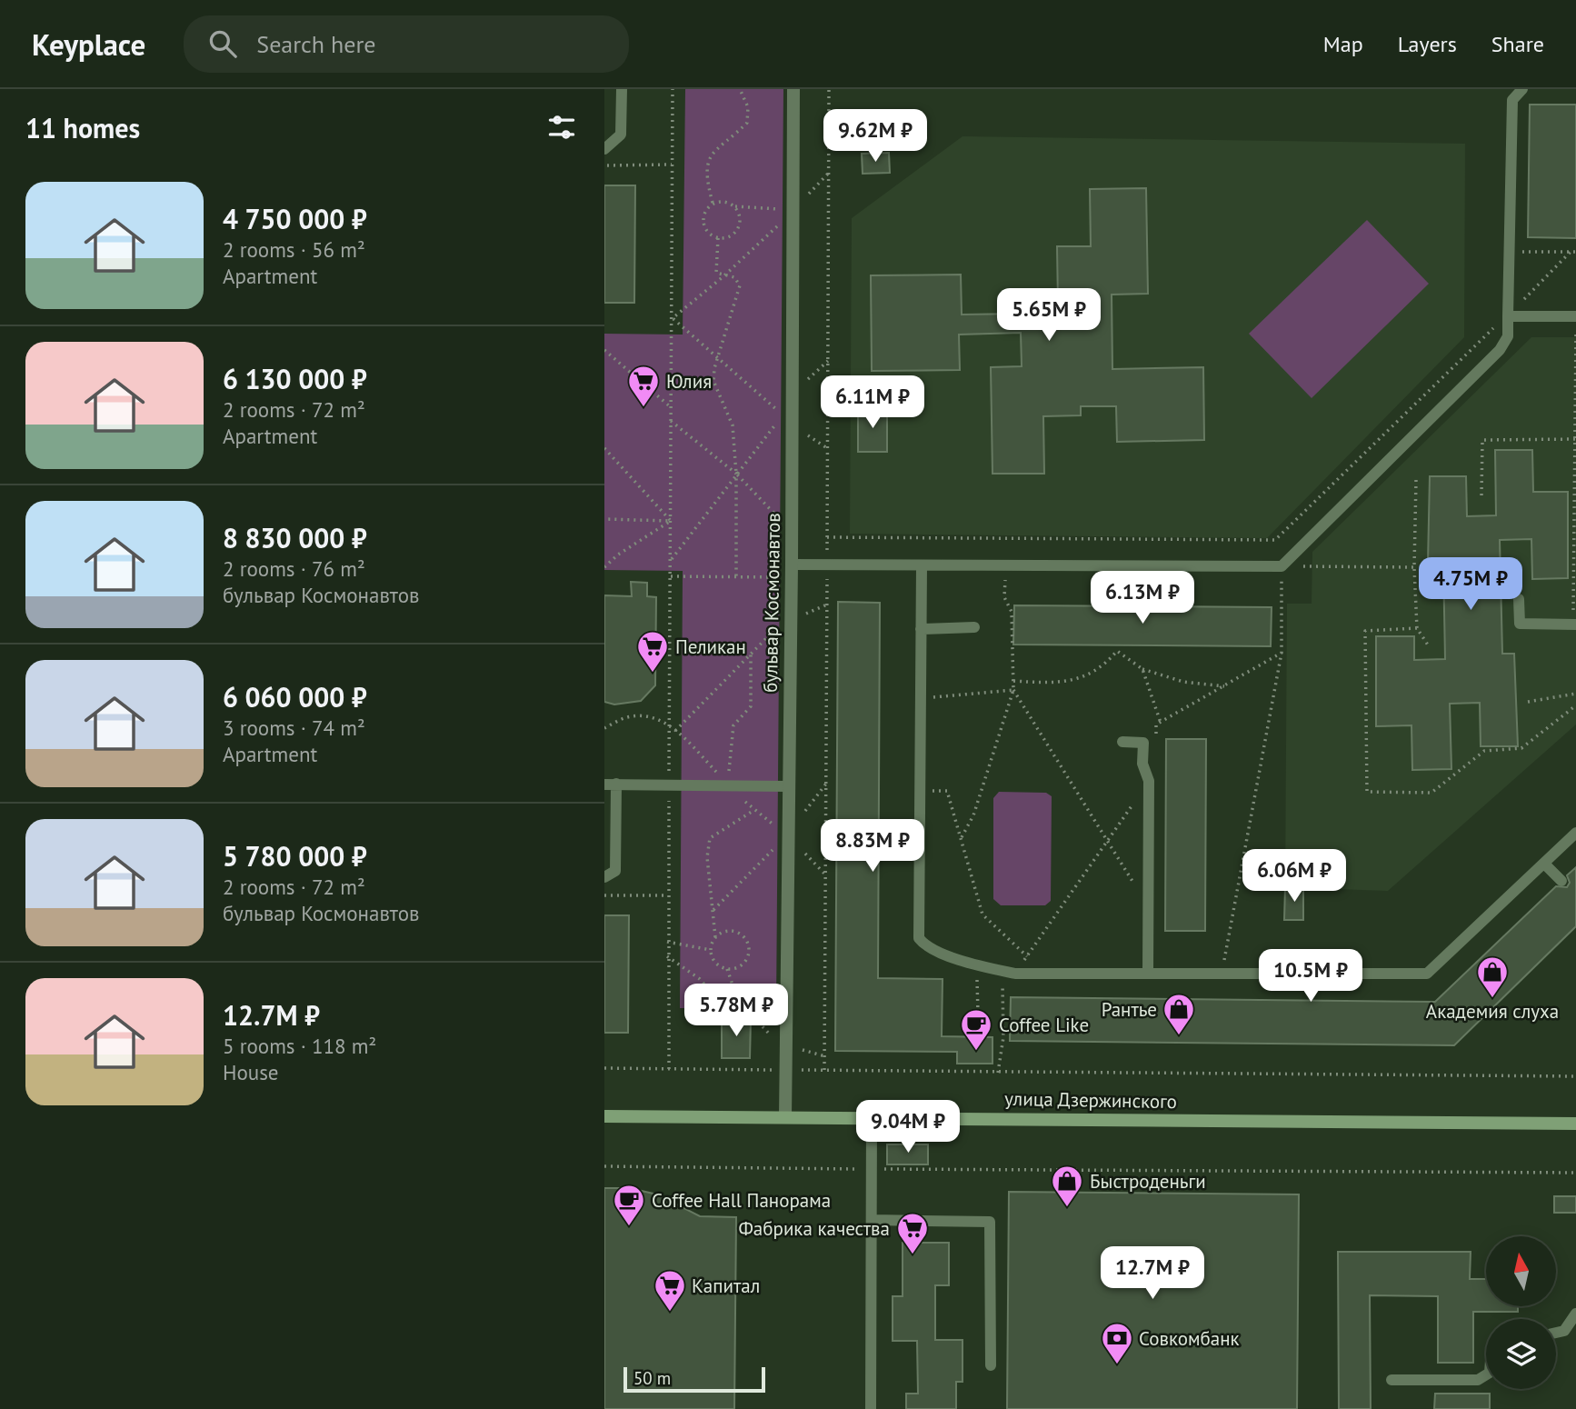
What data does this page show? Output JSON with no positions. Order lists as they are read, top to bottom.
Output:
{
  "streets": {
    "main road": ["улица Дзержинского"],
    "street": ["бульвар Космонавтов"]
  },
  "crossings": [
    ["бульвар Космонавтов", "улица Дзержинского"]
  ],
  "places": {
    "supermarket": [
      "Юлия",
      "Пеликан",
      "Фабрика качества",
      "Капитал"
    ],
    "shop": ["Академия слуха", "Рантье", "Быстроденьги"],
    "cafe": ["Coffee Like", "Coffee Hall Панорама"],
    "bank": ["Совкомбанк"]
  },
  "scale_bar": "50 m",
  "north": "top",
  "page": {
    "header": "Keyplace",
    "search": "Search here",
    "nav": ["Map", "Layers", "Share"],
    "heading": "11 homes",
    "price": [
      "9.62M ₽",
      "5.65M ₽",
      "6.11M ₽",
      "4.75M ₽",
      "6.13M ₽",
      "8.83M ₽",
      "6.06M ₽",
      "10.5M ₽",
      "5.78M ₽",
      "9.04M ₽",
      "12.7M ₽"
    ],
    "list": [
      {
        "name": "4 750 000 ₽",
        "note": "2 rooms · 56 m² · Apartment"
      },
      {
        "name": "6 130 000 ₽",
        "note": "2 rooms · 72 m² · Apartment"
      },
      {
        "name": "8 830 000 ₽",
        "note": "2 rooms · 76 m² · бульвар Космонавтов"
      },
      {
        "name": "6 060 000 ₽",
        "note": "3 rooms · 74 m² · Apartment"
      },
      {
        "name": "5 780 000 ₽",
        "note": "2 rooms · 72 m² · бульвар Космонавтов"
      },
      {
        "name": "12.7M ₽",
        "note": "5 rooms · 118 m² · House"
      }
    ],
    "scale": "50 m"
  }
}
